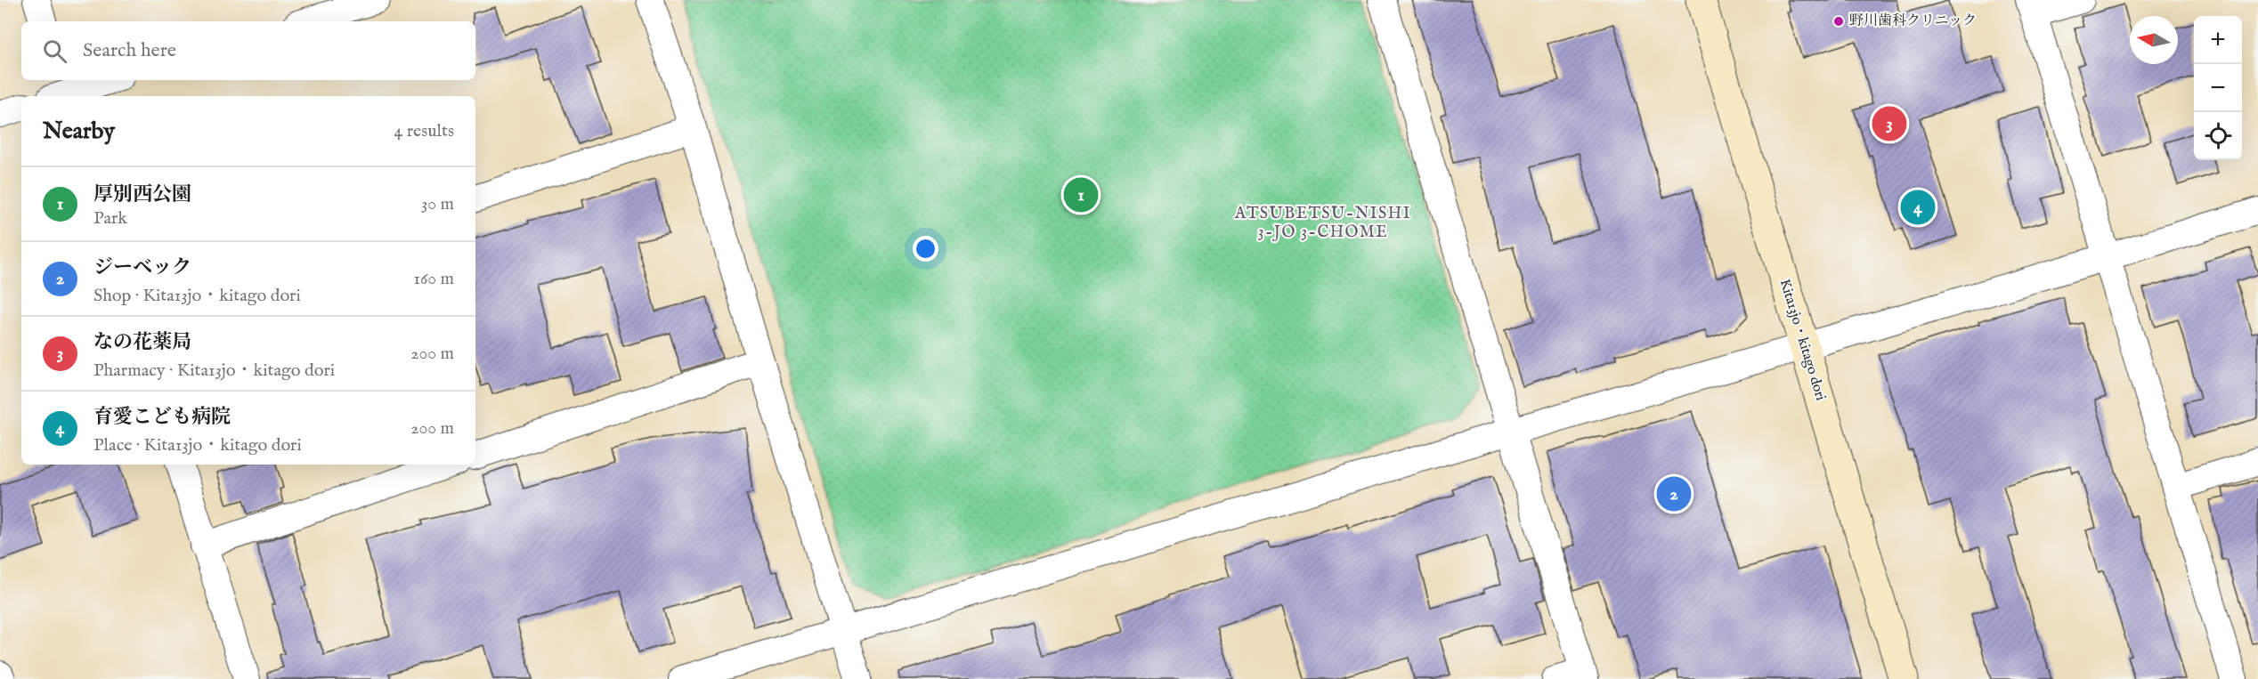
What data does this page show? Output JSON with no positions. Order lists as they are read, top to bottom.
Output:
{
  "streets": {
    "main road": ["Kita13jo・kitago dori"]
  },
  "districts": ["ATSUBETSU-NISHI 3-JO 3-CHOME"],
  "places": ["野川歯科クリニック"],
  "north": "left",
  "page": {
    "map_buttons": ["+", "−"],
    "search": "Search here",
    "heading": ["Nearby", "4 results"],
    "pins": [
      "3",
      "1",
      "4",
      "2"
    ],
    "list": [
      {
        "mark": "1",
        "name": "厚別西公園",
        "note": "Park",
        "value": "30 m"
      },
      {
        "mark": "2",
        "name": "ジーベック",
        "note": "Shop · Kita13jo・kitago dori",
        "value": "160 m"
      },
      {
        "mark": "3",
        "name": "なの花薬局",
        "note": "Pharmacy · Kita13jo・kitago dori",
        "value": "200 m"
      },
      {
        "mark": "4",
        "name": "育愛こども病院",
        "note": "Place · Kita13jo・kitago dori",
        "value": "200 m"
      }
    ]
  }
}
